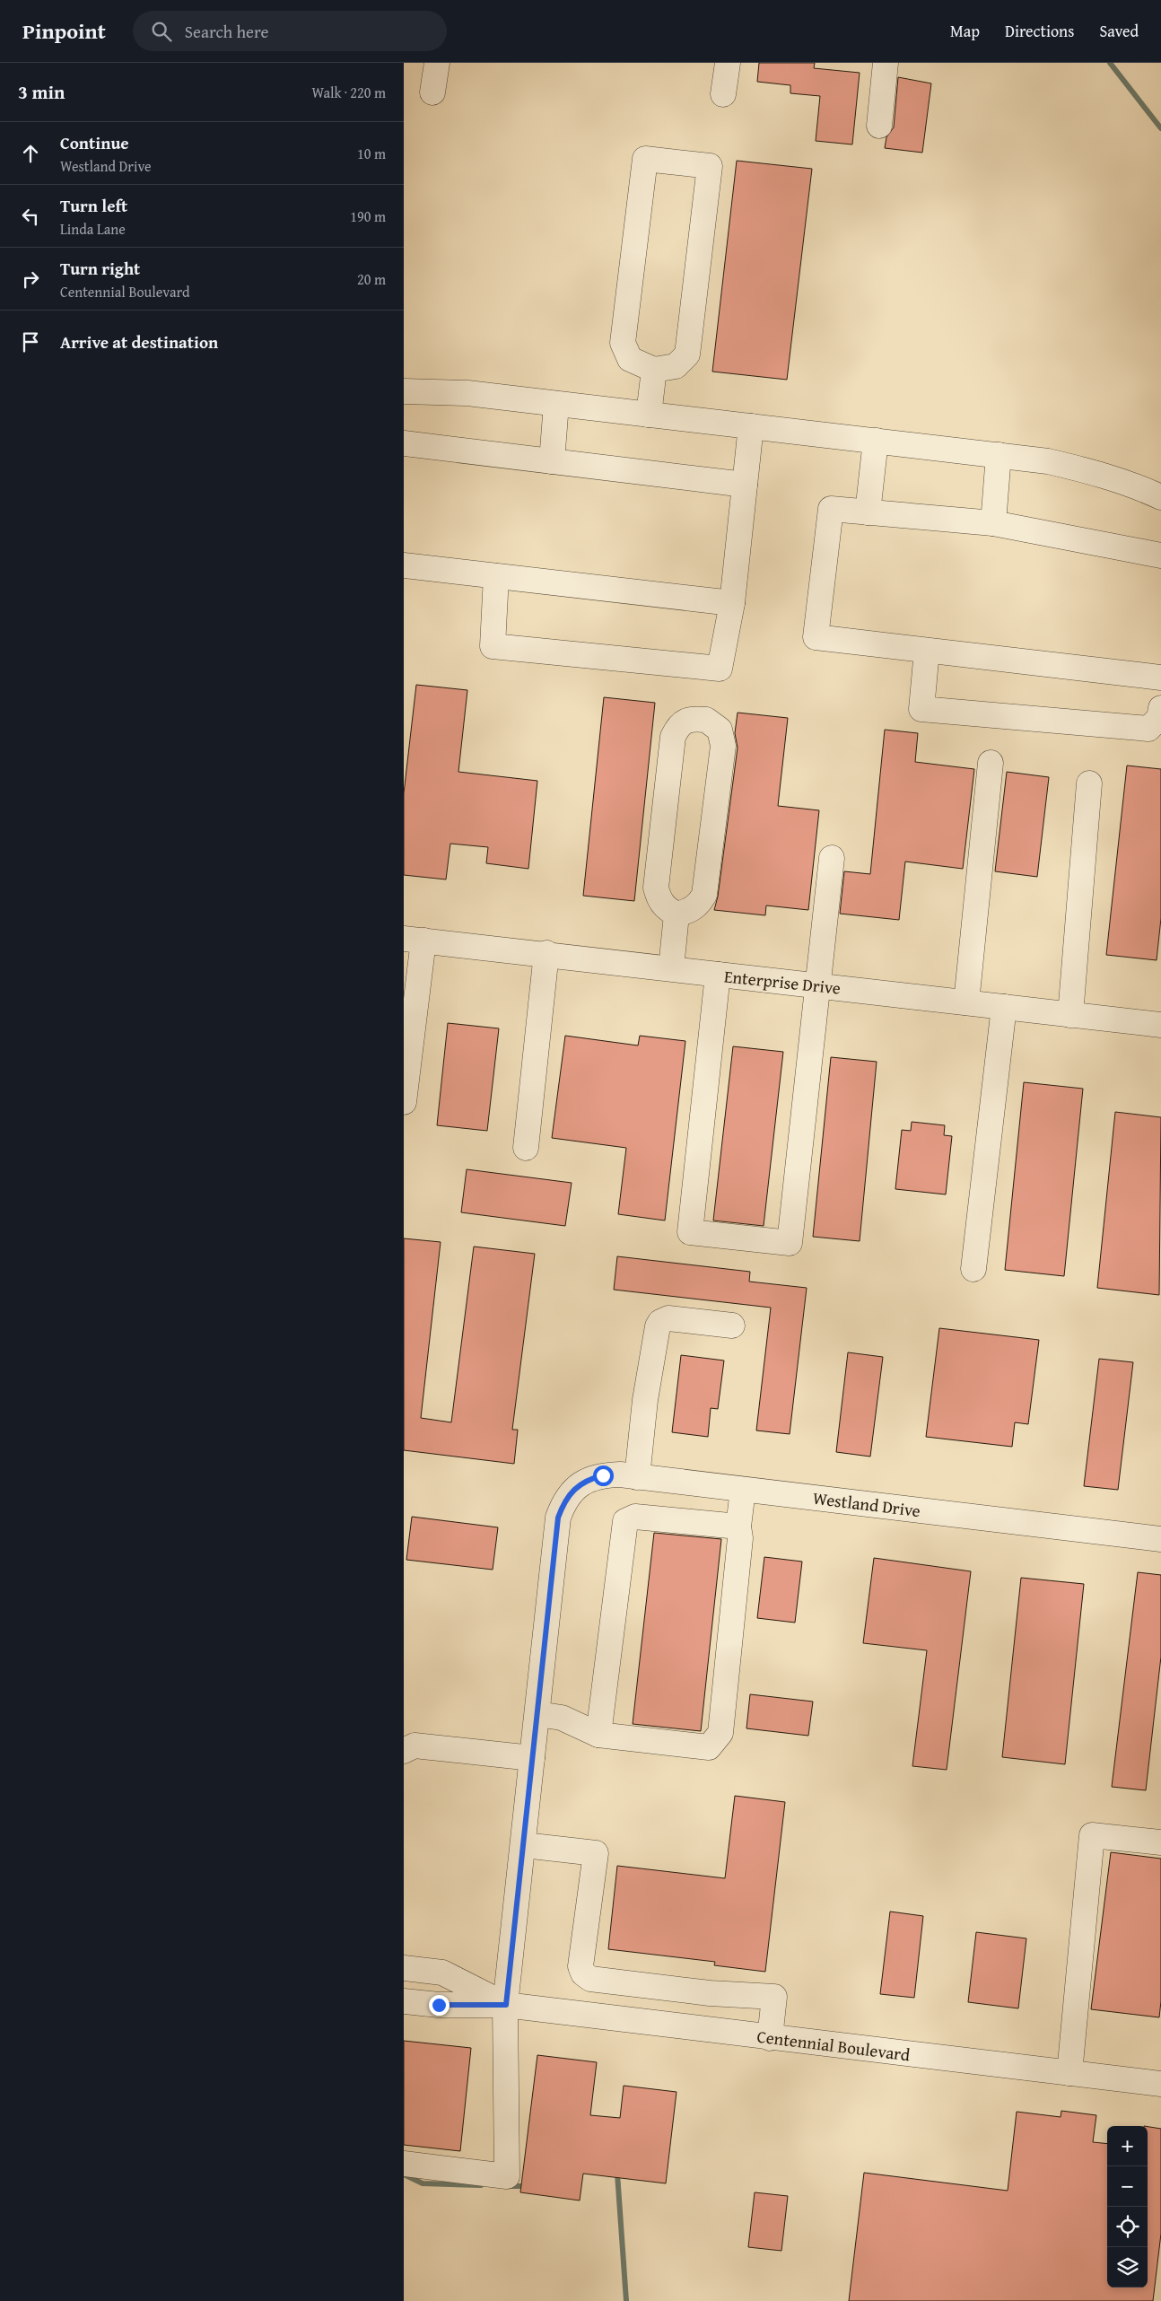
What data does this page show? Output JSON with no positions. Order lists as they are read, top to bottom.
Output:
{
  "streets": {
    "street": ["Enterprise Drive", "Westland Drive", "Centennial Boulevard"]
  },
  "page": {
    "header": "Pinpoint",
    "search": "Search here",
    "nav": ["Map", "Directions", "Saved"],
    "heading": ["3 min", "Walk · 220 m"],
    "list": [
      ["Continue", "Westland Drive", "10 m"],
      ["Turn left", "Linda Lane", "190 m"],
      ["Turn right", "Centennial Boulevard", "20 m"],
      "Arrive at destination"
    ],
    "map_buttons": ["+", "−"]
  }
}
